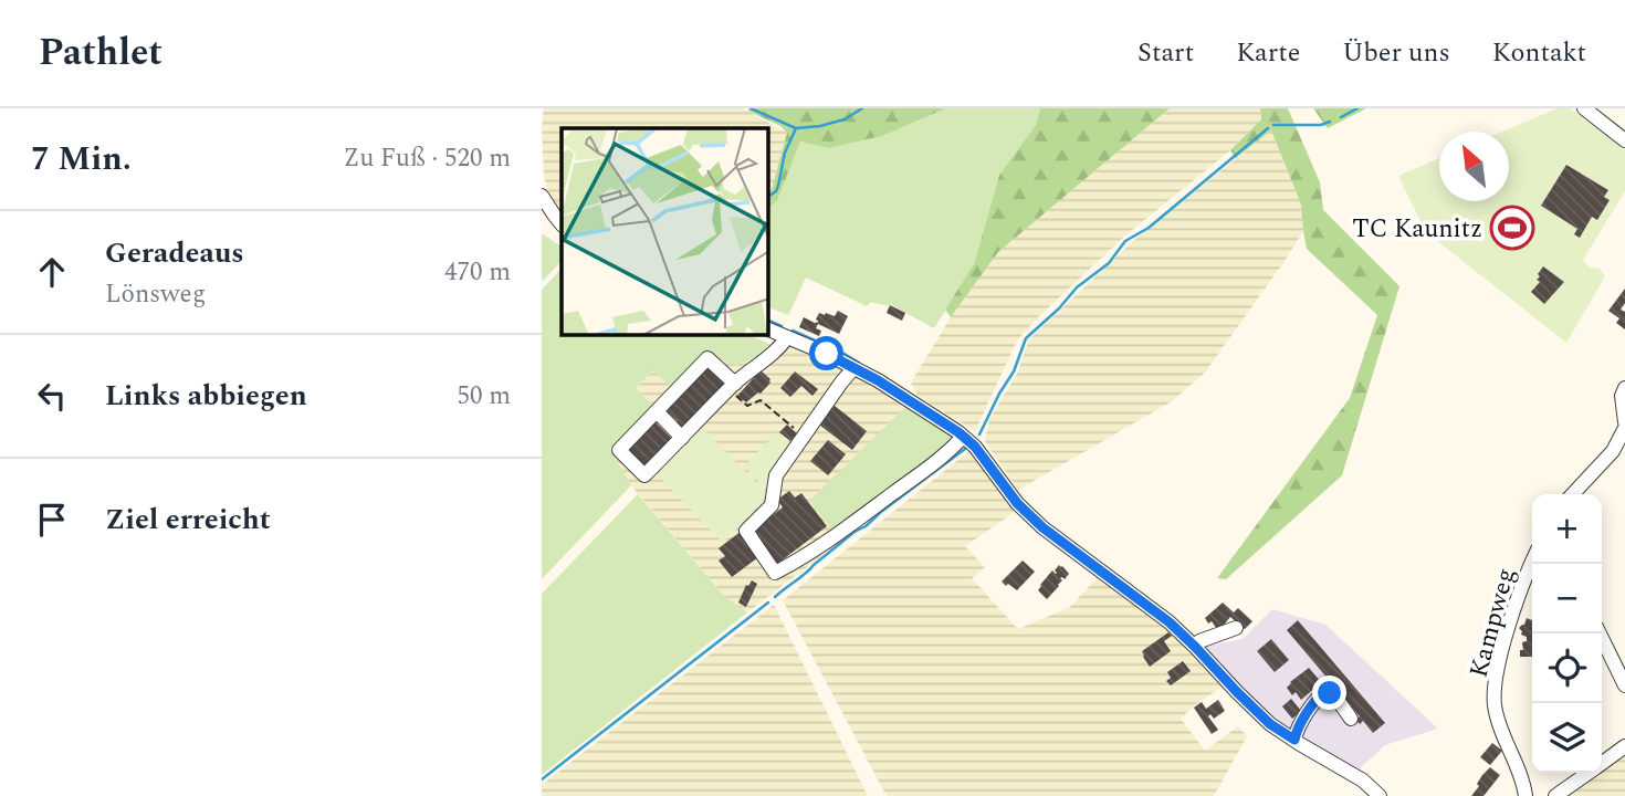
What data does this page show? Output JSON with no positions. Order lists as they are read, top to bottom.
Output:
{
  "streets": {
    "street": ["Kampweg"]
  },
  "places": {
    "sports": ["TC Kaunitz"]
  },
  "north": "top left",
  "page": {
    "header": "Pathlet",
    "nav": [
      "Start",
      "Karte",
      "Über uns",
      "Kontakt"
    ],
    "heading": ["7 Min.", "Zu Fuß · 520 m"],
    "list": [
      ["Geradeaus", "Lönsweg", "470 m"],
      ["Links abbiegen", "50 m"],
      "Ziel erreicht"
    ],
    "map_buttons": ["+", "−"]
  }
}
